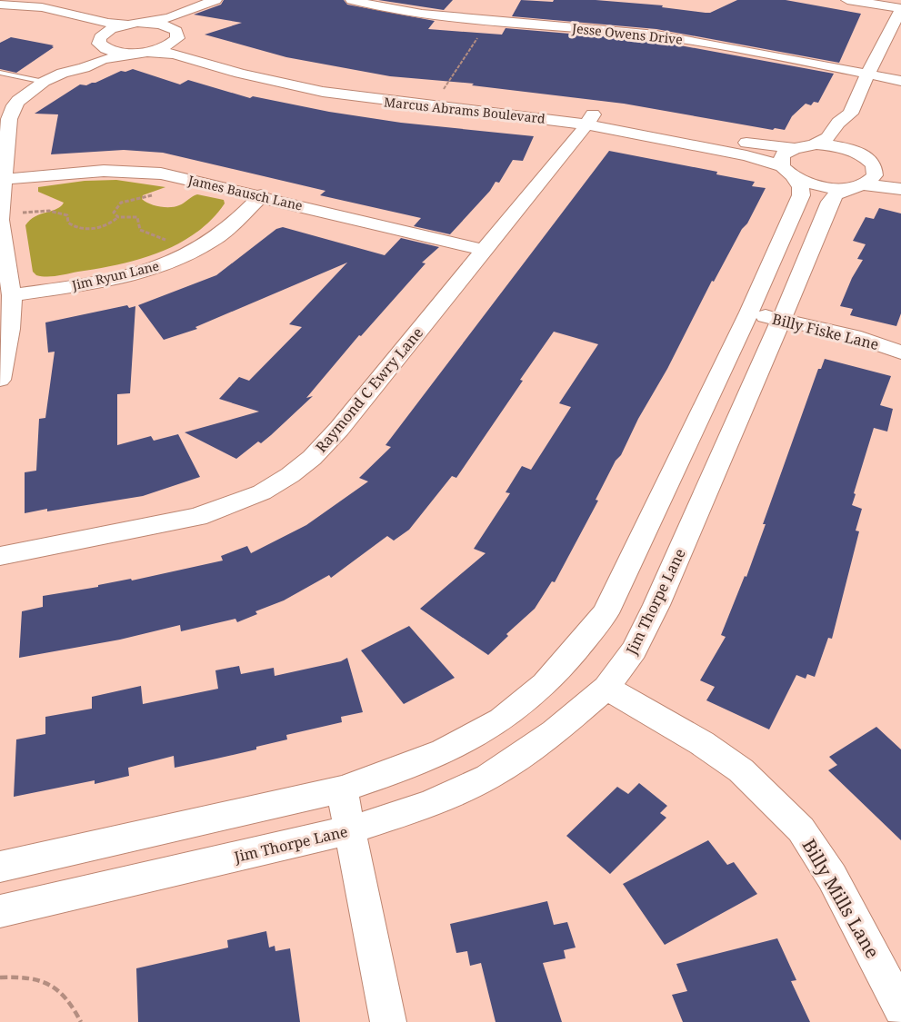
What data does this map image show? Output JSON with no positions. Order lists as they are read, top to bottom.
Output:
{
  "streets": {
    "street": [
      "Jesse Owens Drive",
      "Marcus Abrams Boulevard",
      "James Bausch Lane",
      "Jim Ryun Lane",
      "Billy Fiske Lane",
      "Raymond C Ewry Lane",
      "Jim Thorpe Lane",
      "Billy Mills Lane"
    ]
  },
  "crossings": [
    ["Marcus Abrams Boulevard", "Raymond C Ewry Lane"],
    ["Marcus Abrams Boulevard", "Jim Thorpe Lane"],
    ["James Bausch Lane", "Jim Ryun Lane"],
    ["James Bausch Lane", "Raymond C Ewry Lane"],
    ["Billy Fiske Lane", "Jim Thorpe Lane"],
    ["Jim Thorpe Lane", "Billy Mills Lane"]
  ]
}
